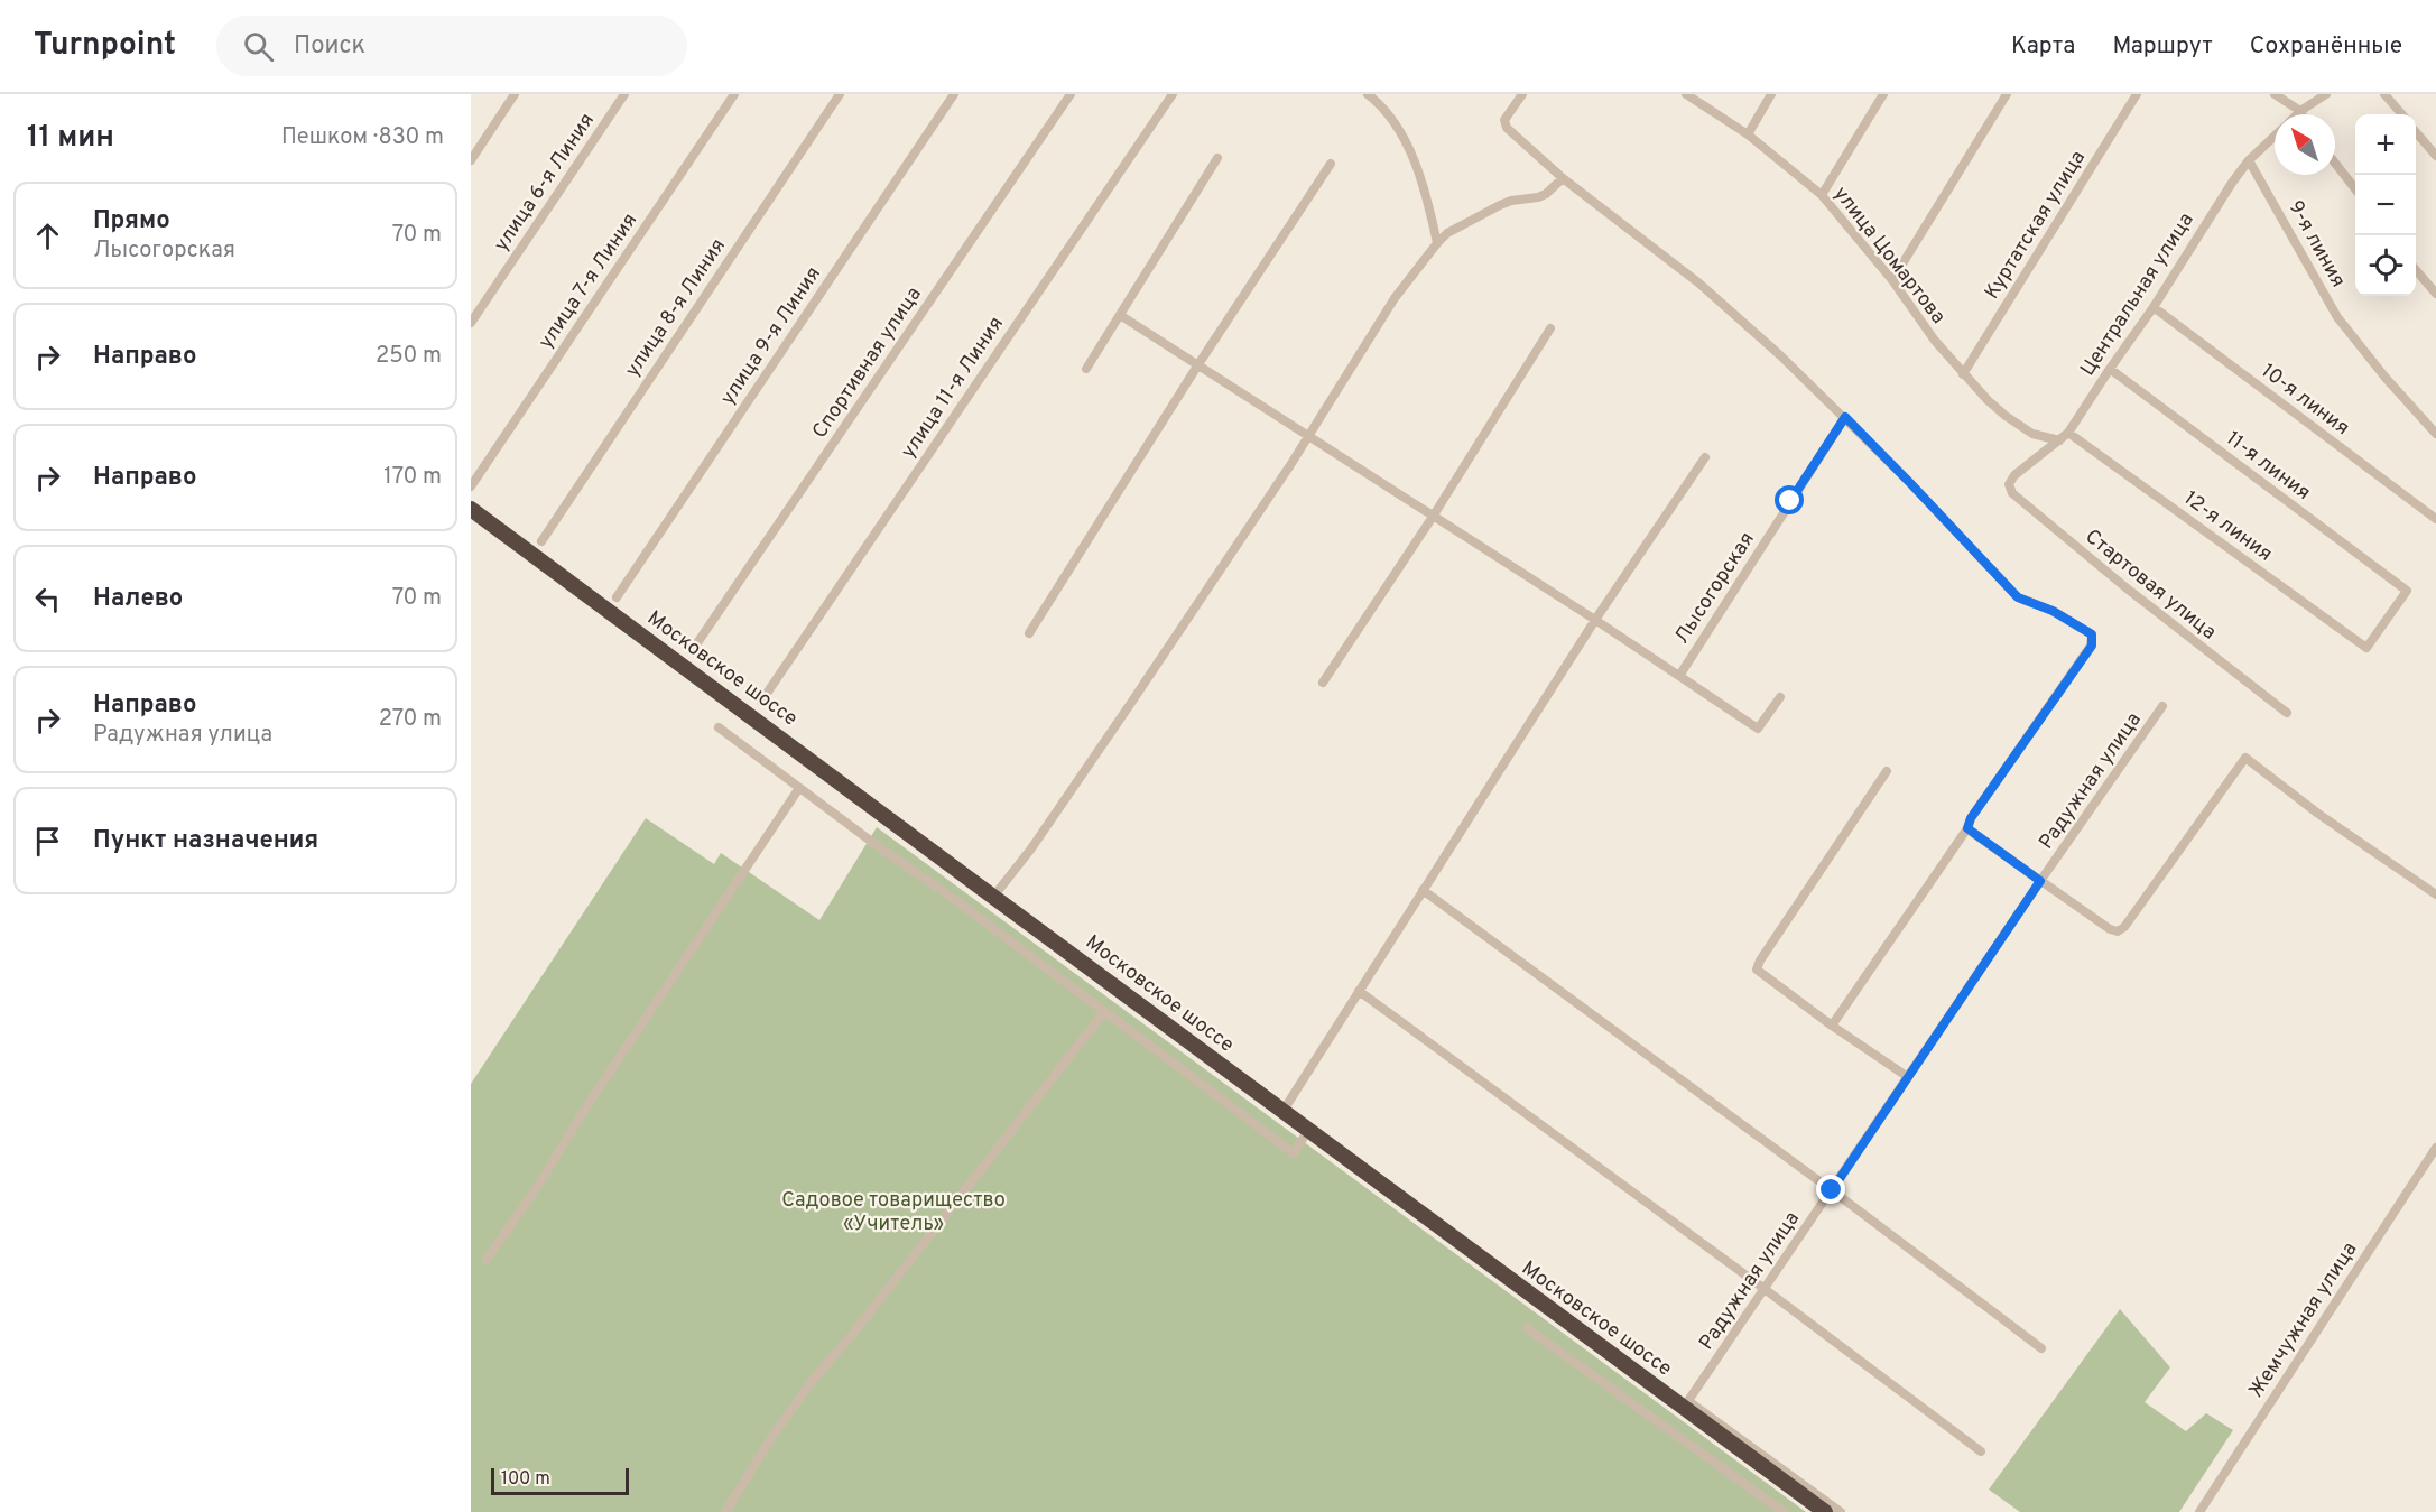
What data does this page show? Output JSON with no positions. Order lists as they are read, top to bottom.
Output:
{
  "streets": {
    "highway": ["Московское шоссе"],
    "street": [
      "улица 6-я Линия",
      "Куртатская улица",
      "9-я линия",
      "улица Цомартова",
      "улица 7-я Линия",
      "Центральная улица",
      "улица 8-я Линия",
      "улица 9-я Линия",
      "Спортивная улица",
      "улица 11-я Линия",
      "10-я линия",
      "11-я линия",
      "12-я линия",
      "Стартовая улица",
      "Лысогорская",
      "Радужная улица",
      "Жемчужная улица"
    ]
  },
  "crossings": [
    ["Куртатская улица", "улица Цомартова"],
    ["9-я линия", "Центральная улица"],
    ["улица Цомартова", "Центральная улица"],
    ["Центральная улица", "10-я линия"],
    ["Центральная улица", "11-я линия"],
    ["Центральная улица", "12-я линия"],
    ["Центральная улица", "Стартовая улица"],
    ["11-я линия", "12-я линия"],
    ["Московское шоссе", "Радужная улица"]
  ],
  "parks": ["Садовое товарищество «Учитель»"],
  "scale_bar": "100 m",
  "north": "top left",
  "page": {
    "header": "Turnpoint",
    "search": "Поиск",
    "nav": ["Карта", "Маршрут", "Сохранённые"],
    "heading": ["11 мин", "Пешком · 830 m"],
    "map_buttons": ["+", "−"],
    "list": [
      ["Прямо", "Лысогорская", "70 m"],
      ["Направо", "250 m"],
      ["Направо", "170 m"],
      ["Налево", "70 m"],
      ["Направо", "Радужная улица", "270 m"],
      "Пункт назначения"
    ],
    "scale": "100 m"
  }
}
